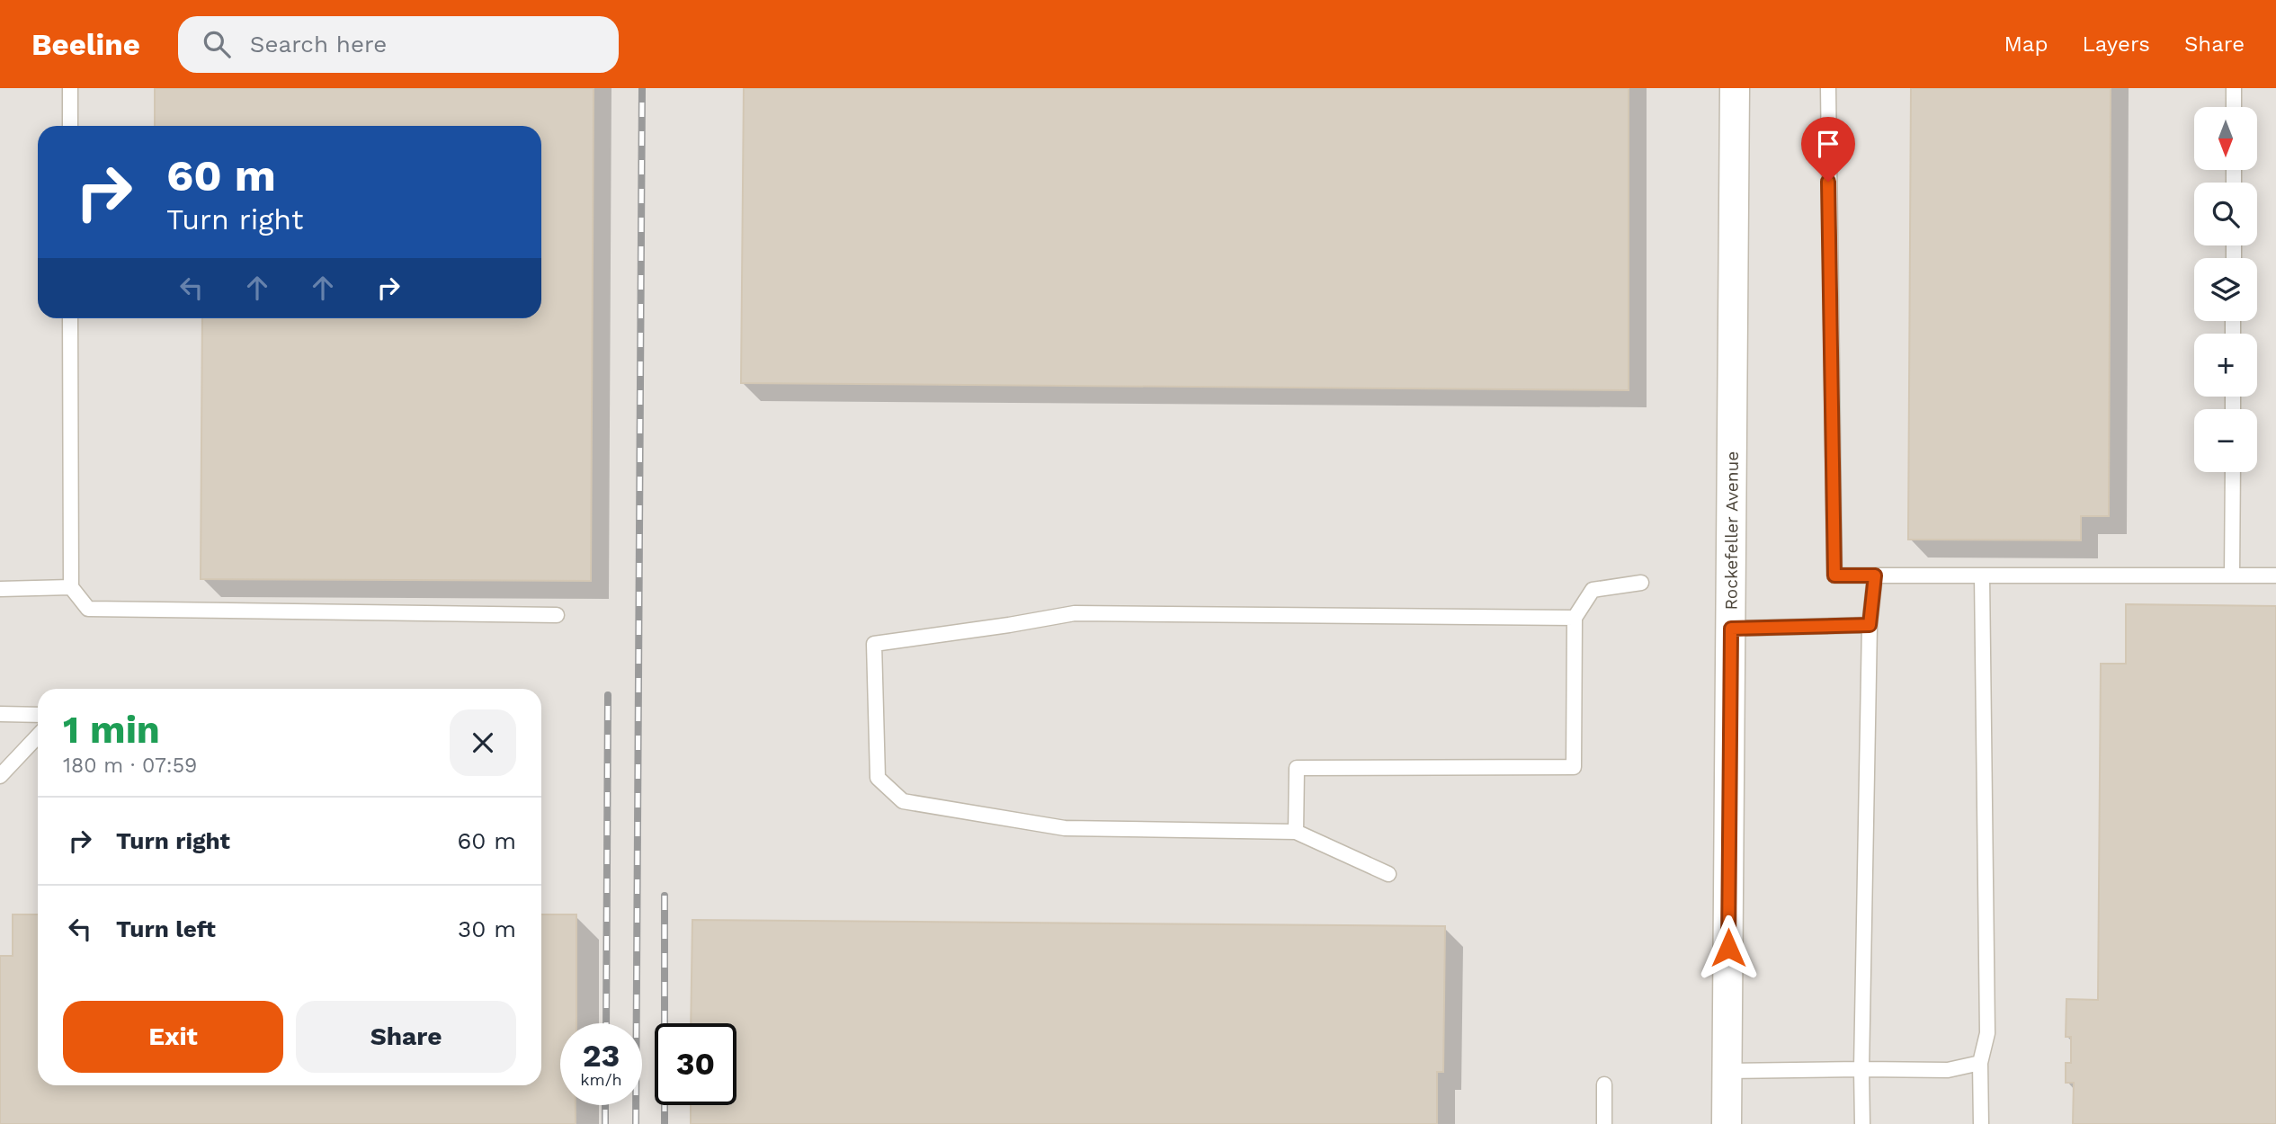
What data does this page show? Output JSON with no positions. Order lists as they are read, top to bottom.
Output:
{
  "streets": {
    "street": ["Rockefeller Avenue"]
  },
  "north": "bottom",
  "page": {
    "header": "Beeline",
    "search": "Search here",
    "nav": ["Map", "Layers", "Share"],
    "map_buttons": ["+", "−"],
    "turn": ["60 m", "Turn right"],
    "heading": ["1 min", "180 m · 07:59"],
    "list": [
      {
        "name": "Turn right",
        "value": "60 m"
      },
      {
        "name": "Turn left",
        "value": "30 m"
      }
    ],
    "buttons": ["Exit", "Share"],
    "speed": "23 km/h",
    "limit": "30"
  }
}
